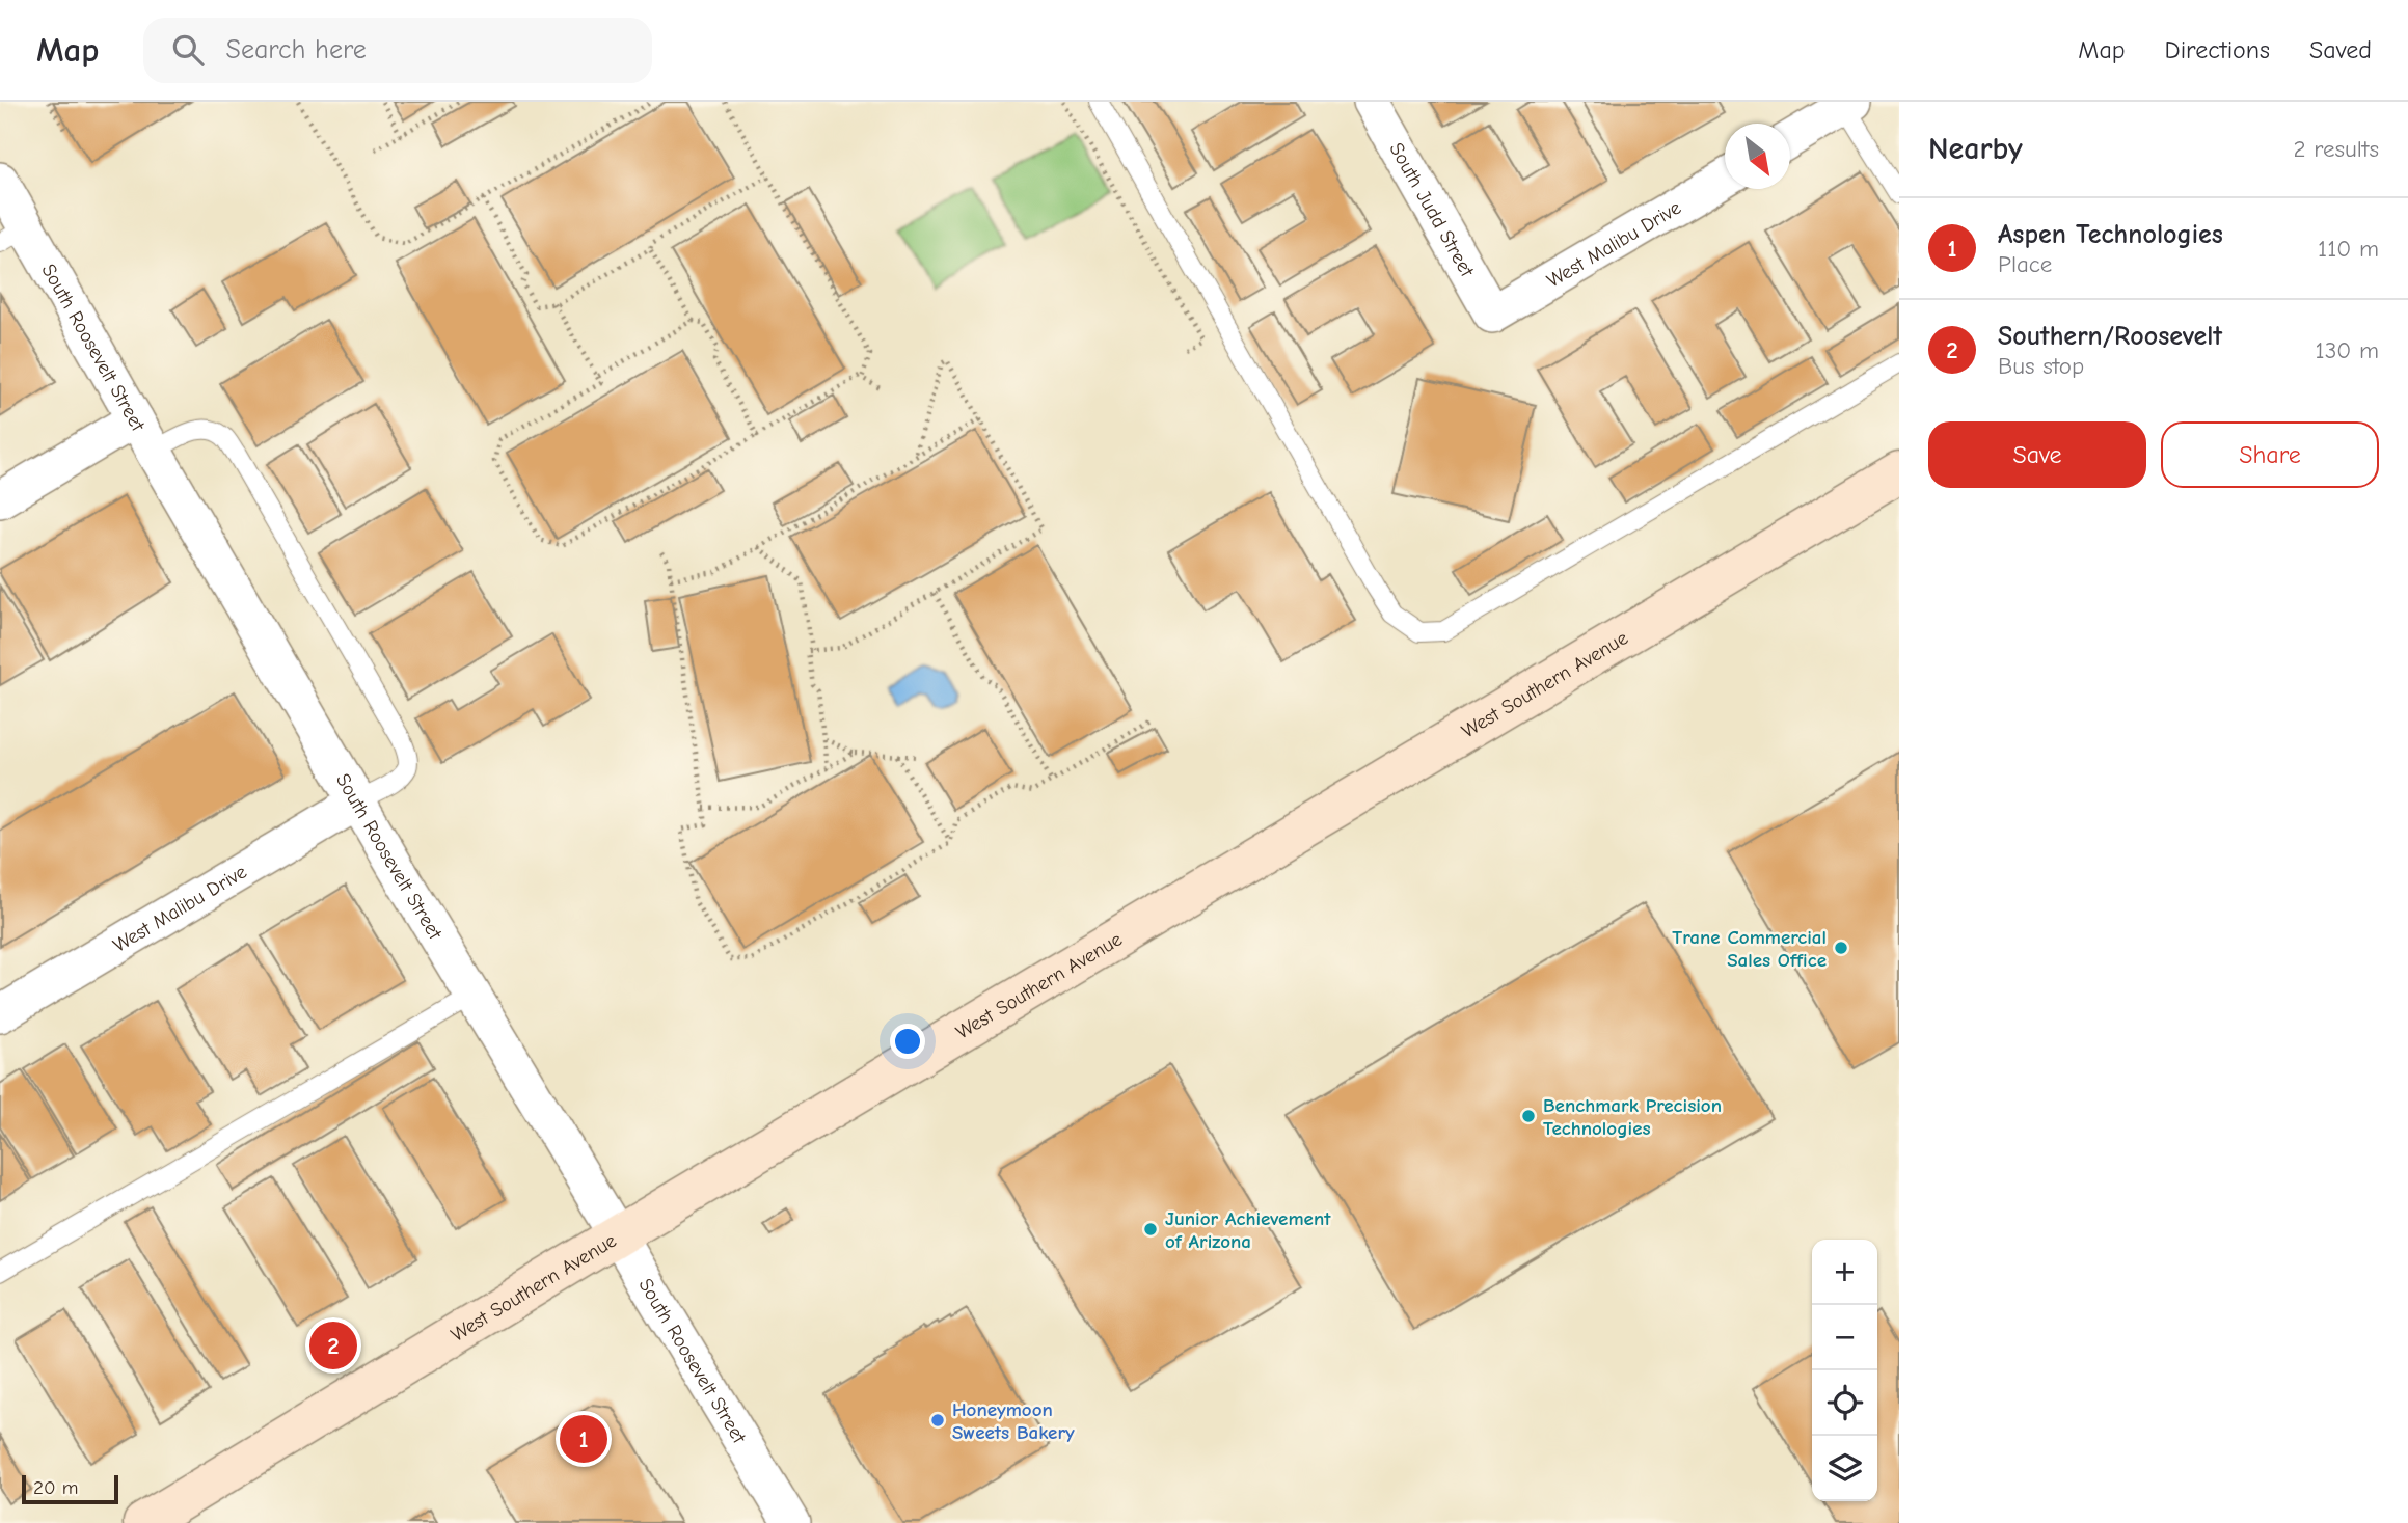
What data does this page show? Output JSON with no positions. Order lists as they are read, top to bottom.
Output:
{
  "streets": {
    "main road": ["West Southern Avenue"],
    "street": ["South Judd Street", "West Malibu Drive", "South Roosevelt Street"]
  },
  "crossings": [
    ["South Judd Street", "West Malibu Drive"],
    ["West Malibu Drive", "South Roosevelt Street"],
    ["South Roosevelt Street", "West Southern Avenue"]
  ],
  "places": [
    "Trane Commercial Sales Office",
    "Benchmark Precision Technologies",
    "Junior Achievement of Arizona",
    "Honeymoon Sweets Bakery"
  ],
  "scale_bar": "20 m",
  "north": "bottom right",
  "page": {
    "header": "Map",
    "search": "Search here",
    "nav": ["Map", "Directions", "Saved"],
    "heading": ["Nearby", "2 results"],
    "list": [
      {
        "mark": "1",
        "name": "Aspen Technologies",
        "note": "Place",
        "value": "110 m"
      },
      {
        "mark": "2",
        "name": "Southern/Roosevelt",
        "note": "Bus stop",
        "value": "130 m"
      }
    ],
    "buttons": ["Save", "Share"],
    "map_buttons": ["+", "−"],
    "pins": ["2", "1"],
    "scale": "20 m"
  }
}
